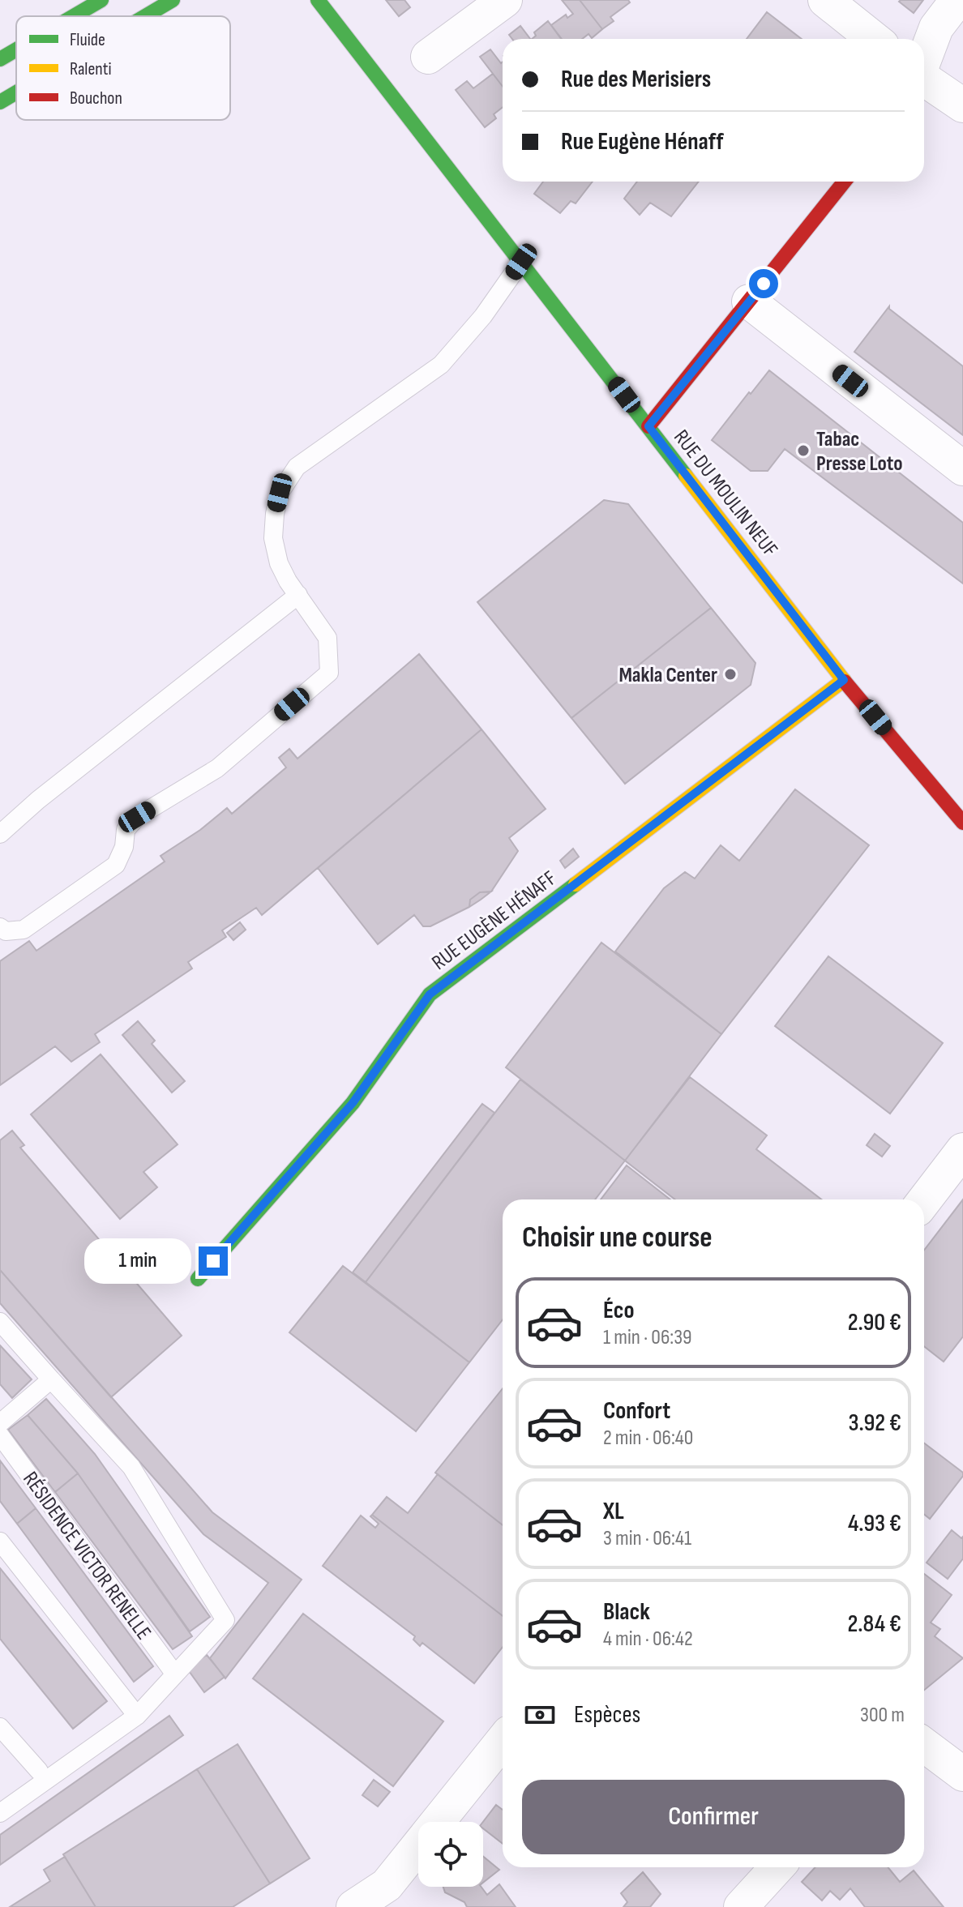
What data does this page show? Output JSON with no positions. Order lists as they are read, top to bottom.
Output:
{
  "streets": {
    "street": ["RUE DU MOULIN NEUF", "RUE EUGÈNE HÉNAFF"],
    "lane": ["RÉSIDENCE VICTOR RENELLE"]
  },
  "crossings": [
    ["RUE DU MOULIN NEUF", "RUE EUGÈNE HÉNAFF"]
  ],
  "places": ["Tabac Presse Loto", "Makla Center"],
  "legend": ["Fluide", "Ralenti", "Bouchon"],
  "page": {
    "banner": ["Rue des Merisiers", "Rue Eugène Hénaff"],
    "heading": "Choisir une course",
    "bubble": "1 min",
    "list": [
      {
        "name": "Éco",
        "note": "1 min · 06:39",
        "value": "2.90 €"
      },
      {
        "name": "Confort",
        "note": "2 min · 06:40",
        "value": "3.92 €"
      },
      {
        "name": "XL",
        "note": "3 min · 06:41",
        "value": "4.93 €"
      },
      {
        "name": "Black",
        "note": "4 min · 06:42",
        "value": "2.84 €"
      }
    ],
    "pay": ["Espèces", "300 m"],
    "buttons": "Confirmer"
  }
}
